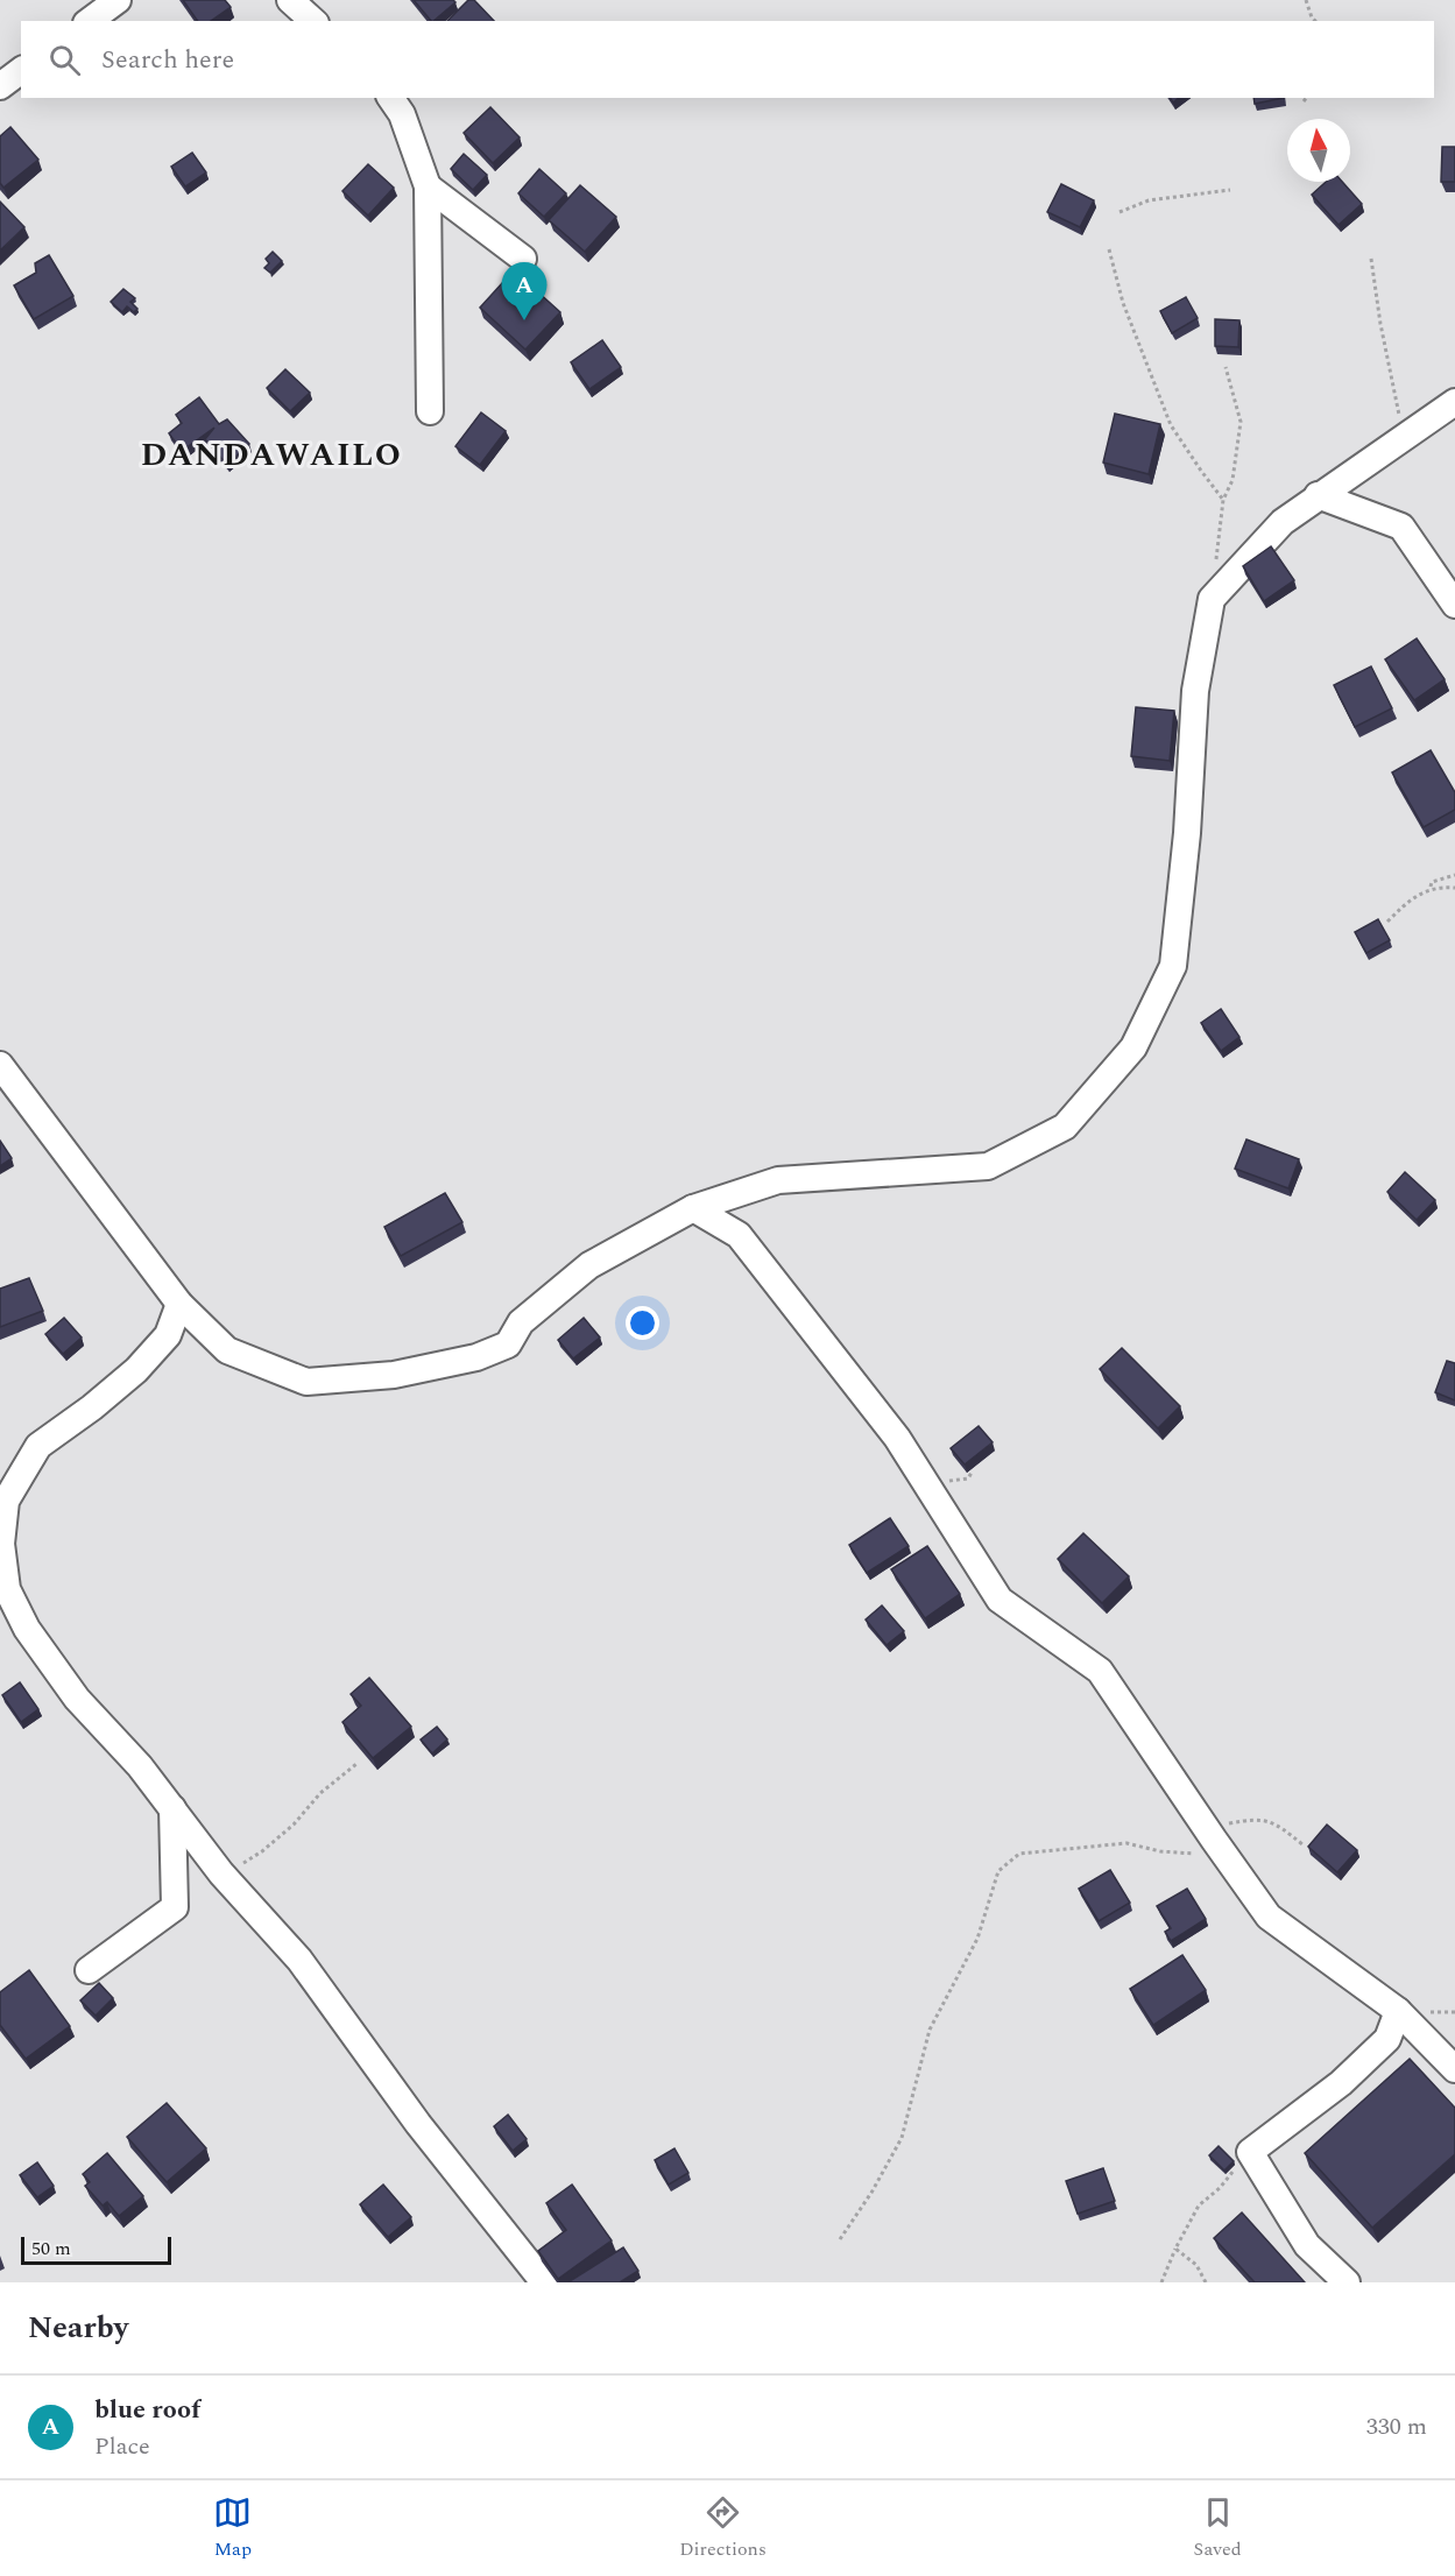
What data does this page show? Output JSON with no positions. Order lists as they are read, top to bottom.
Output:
{
  "districts": ["DANDAWAILO"],
  "scale_bar": "50 m",
  "north": "top",
  "page": {
    "search": "Search here",
    "pins": "A",
    "scale": "50 m",
    "heading": "Nearby",
    "list": [
      {
        "mark": "A",
        "name": "blue roof",
        "note": "Place",
        "value": "330 m"
      }
    ],
    "nav": ["Map", "Directions", "Saved"]
  }
}
